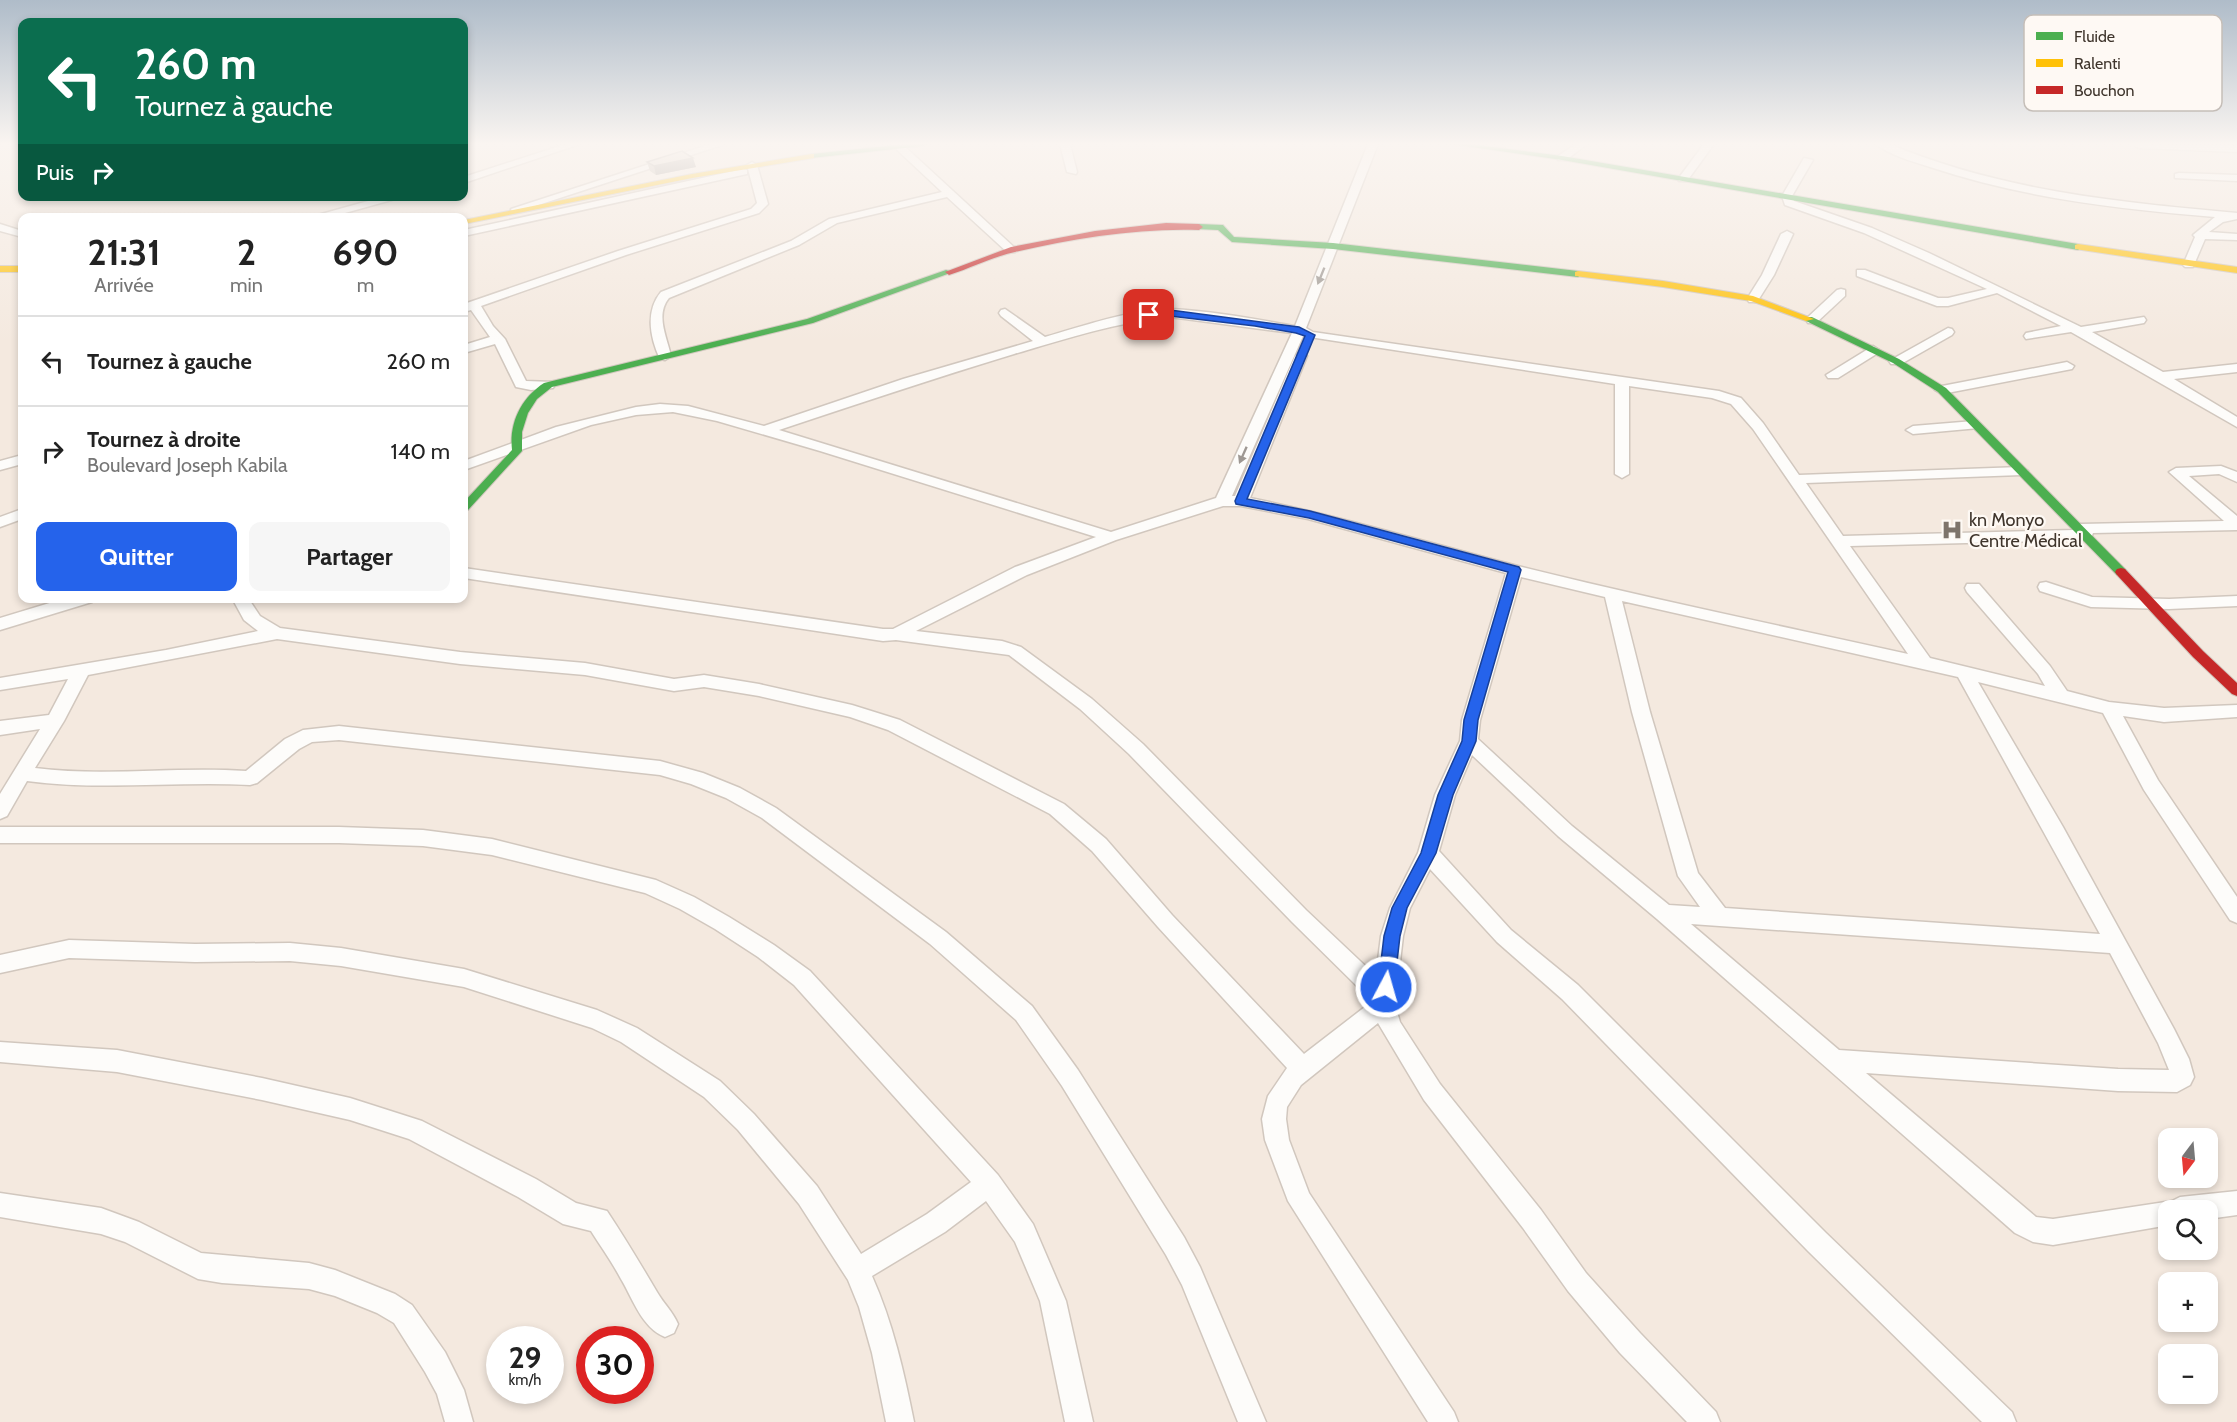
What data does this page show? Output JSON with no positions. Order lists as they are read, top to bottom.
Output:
{
  "places": {
    "hospital": ["kn Monyo Centre Médical"]
  },
  "legend": ["Fluide", "Ralenti", "Bouchon"],
  "north": "bottom",
  "page": {
    "turn": ["260 m", "Tournez à gauche"],
    "then": "Puis",
    "eta": [
      "21:31",
      "Arrivée",
      "2",
      "min",
      "690",
      "m"
    ],
    "list": [
      {
        "name": "Tournez à gauche",
        "value": "260 m"
      },
      {
        "name": "Tournez à droite",
        "note": "Boulevard Joseph Kabila",
        "value": "140 m"
      }
    ],
    "buttons": ["Quitter", "Partager"],
    "map_buttons": ["+", "−"],
    "speed": "29 km/h",
    "limit": "30"
  }
}
